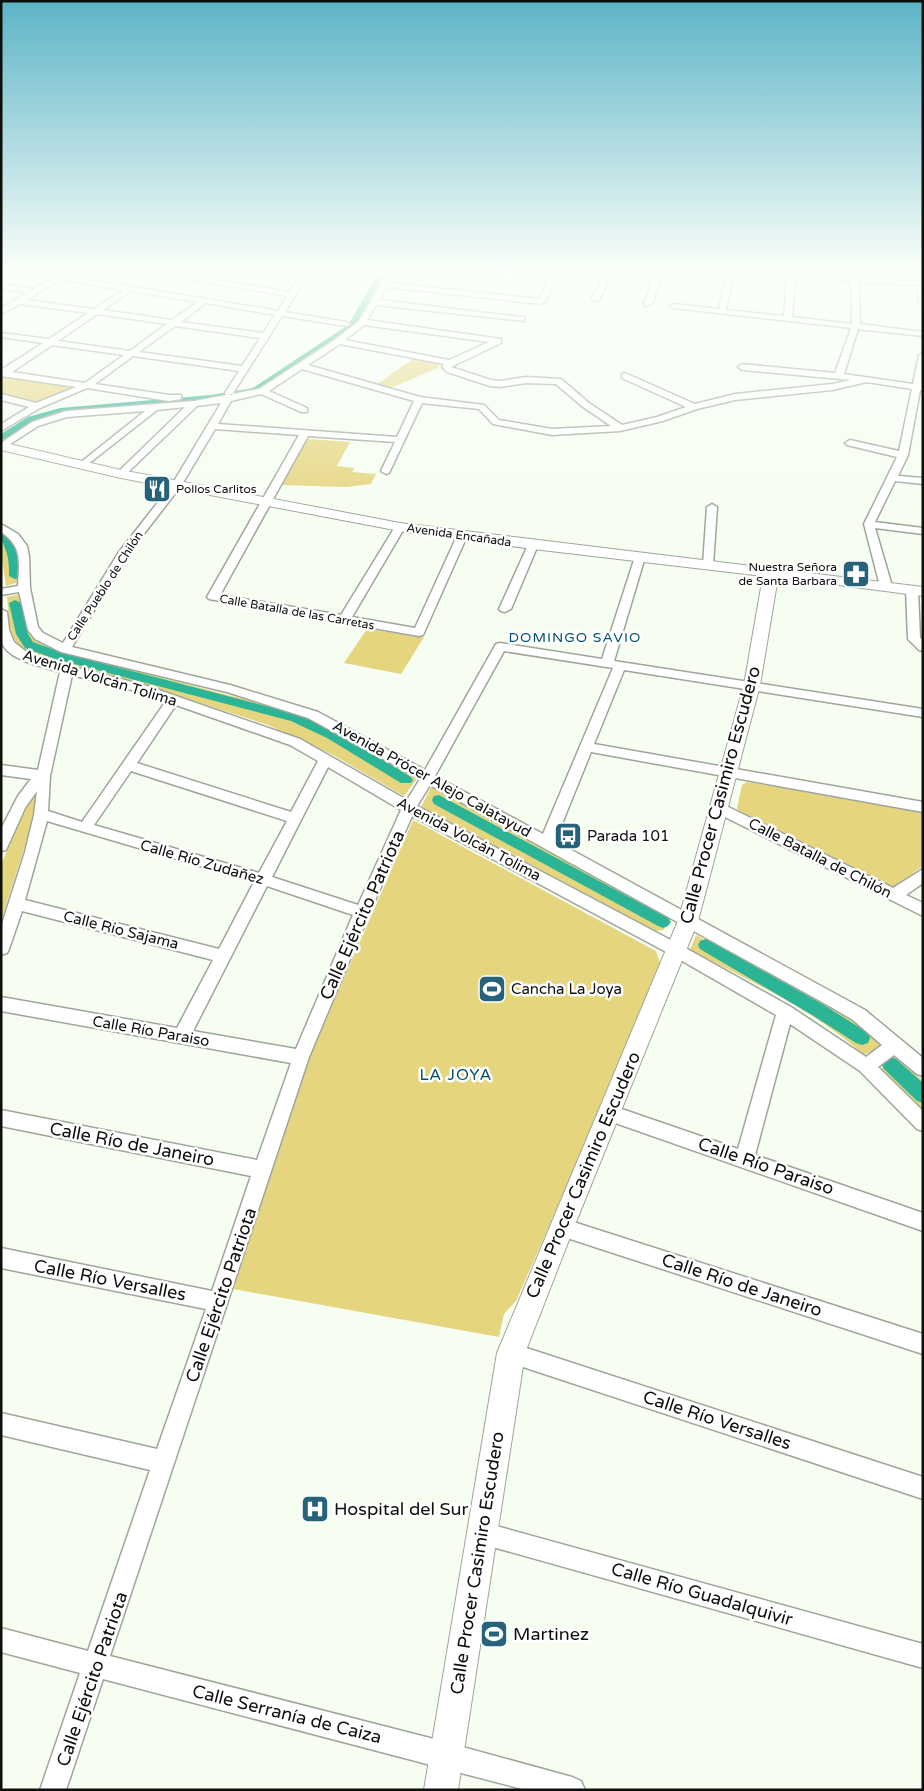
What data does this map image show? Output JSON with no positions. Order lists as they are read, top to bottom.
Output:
{
  "streets": {
    "main road": ["Avenida Encañada", "Calle Procer Casimiro Escudero"],
    "street": [
      "Calle Pueblo de Chilón",
      "Calle Batalla de las Carretas",
      "Avenida Volcán Tolima",
      "Avenida Prócer Alejo Calatayud",
      "Calle Batalla de Chilón",
      "Calle Río Zudañez",
      "Calle Ejército Patriota",
      "Calle Río Sajama",
      "Calle Río Paraiso",
      "Calle Río de Janeiro",
      "Calle Río Versalles",
      "Calle Río Guadalquivir",
      "Calle Serranía de Caiza"
    ]
  },
  "crossings": [
    ["Avenida Encañada", "Calle Pueblo de Chilón"],
    ["Avenida Encañada", "Calle Batalla de las Carretas"],
    ["Avenida Encañada", "Calle Procer Casimiro Escudero"],
    ["Calle Pueblo de Chilón", "Avenida Prócer Alejo Calatayud"],
    ["Avenida Volcán Tolima", "Calle Procer Casimiro Escudero"],
    ["Avenida Volcán Tolima", "Calle Ejército Patriota"],
    ["Avenida Prócer Alejo Calatayud", "Calle Procer Casimiro Escudero"],
    ["Avenida Prócer Alejo Calatayud", "Calle Ejército Patriota"],
    ["Calle Procer Casimiro Escudero", "Calle Batalla de Chilón"],
    ["Calle Procer Casimiro Escudero", "Calle Río Paraiso"],
    ["Calle Procer Casimiro Escudero", "Calle Río de Janeiro"],
    ["Calle Procer Casimiro Escudero", "Calle Río Versalles"],
    ["Calle Procer Casimiro Escudero", "Calle Río Guadalquivir"],
    ["Calle Procer Casimiro Escudero", "Calle Serranía de Caiza"],
    ["Calle Río Zudañez", "Calle Ejército Patriota"],
    ["Calle Ejército Patriota", "Calle Río Paraiso"],
    ["Calle Ejército Patriota", "Calle Río de Janeiro"],
    ["Calle Ejército Patriota", "Calle Río Versalles"],
    ["Calle Ejército Patriota", "Calle Serranía de Caiza"]
  ],
  "districts": ["DOMINGO SAVIO", "LA JOYA"],
  "places": {
    "restaurant": ["Pollos Carlitos"],
    "pharmacy": ["Nuestra Señora de Santa Barbara"],
    "bus stop": ["Parada 101"],
    "sports": ["Cancha La Joya", "Martinez"],
    "hospital": ["Hospital del Sur"]
  }
}
